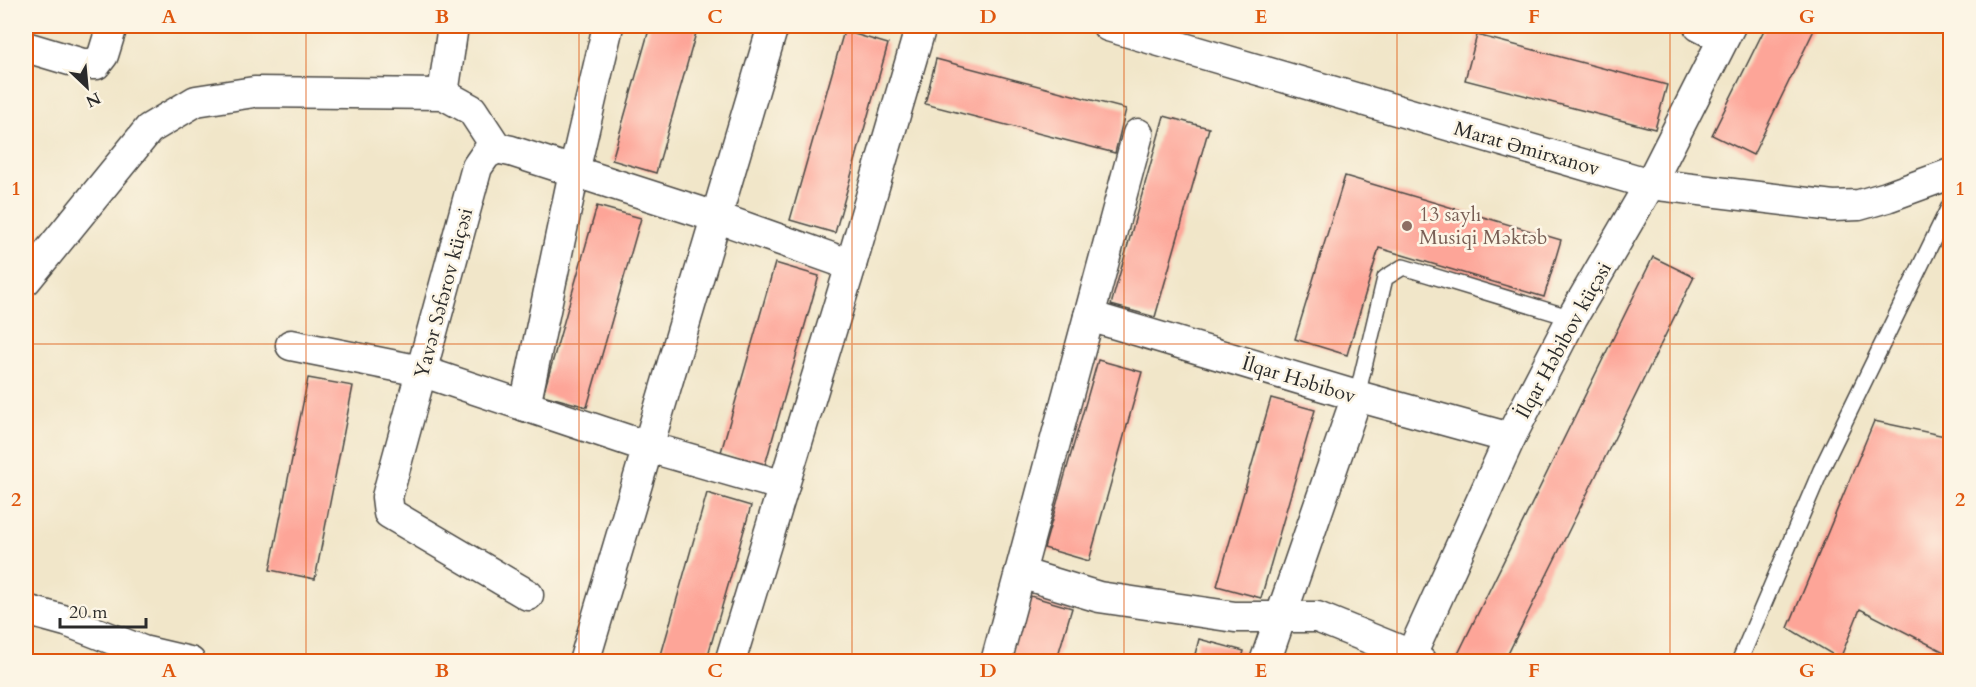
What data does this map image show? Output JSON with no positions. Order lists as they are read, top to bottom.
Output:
{
  "streets": {
    "street": [
      "Marat Əmirxanov",
      "Yavər Səfərov küçəsi",
      "İlqar Həbibov küçəsi",
      "İlqar Həbibov"
    ]
  },
  "crossings": [
    ["Marat Əmirxanov", "İlqar Həbibov küçəsi"],
    ["İlqar Həbibov küçəsi", "İlqar Həbibov"]
  ],
  "places": ["13 saylı Musiqi Məktəb"],
  "scale_bar": "20 m",
  "north": "bottom right",
  "grid": {
    "columns": [
      "A",
      "B",
      "C",
      "D",
      "E",
      "F",
      "G"
    ],
    "rows": ["1", "2"]
  }
}
